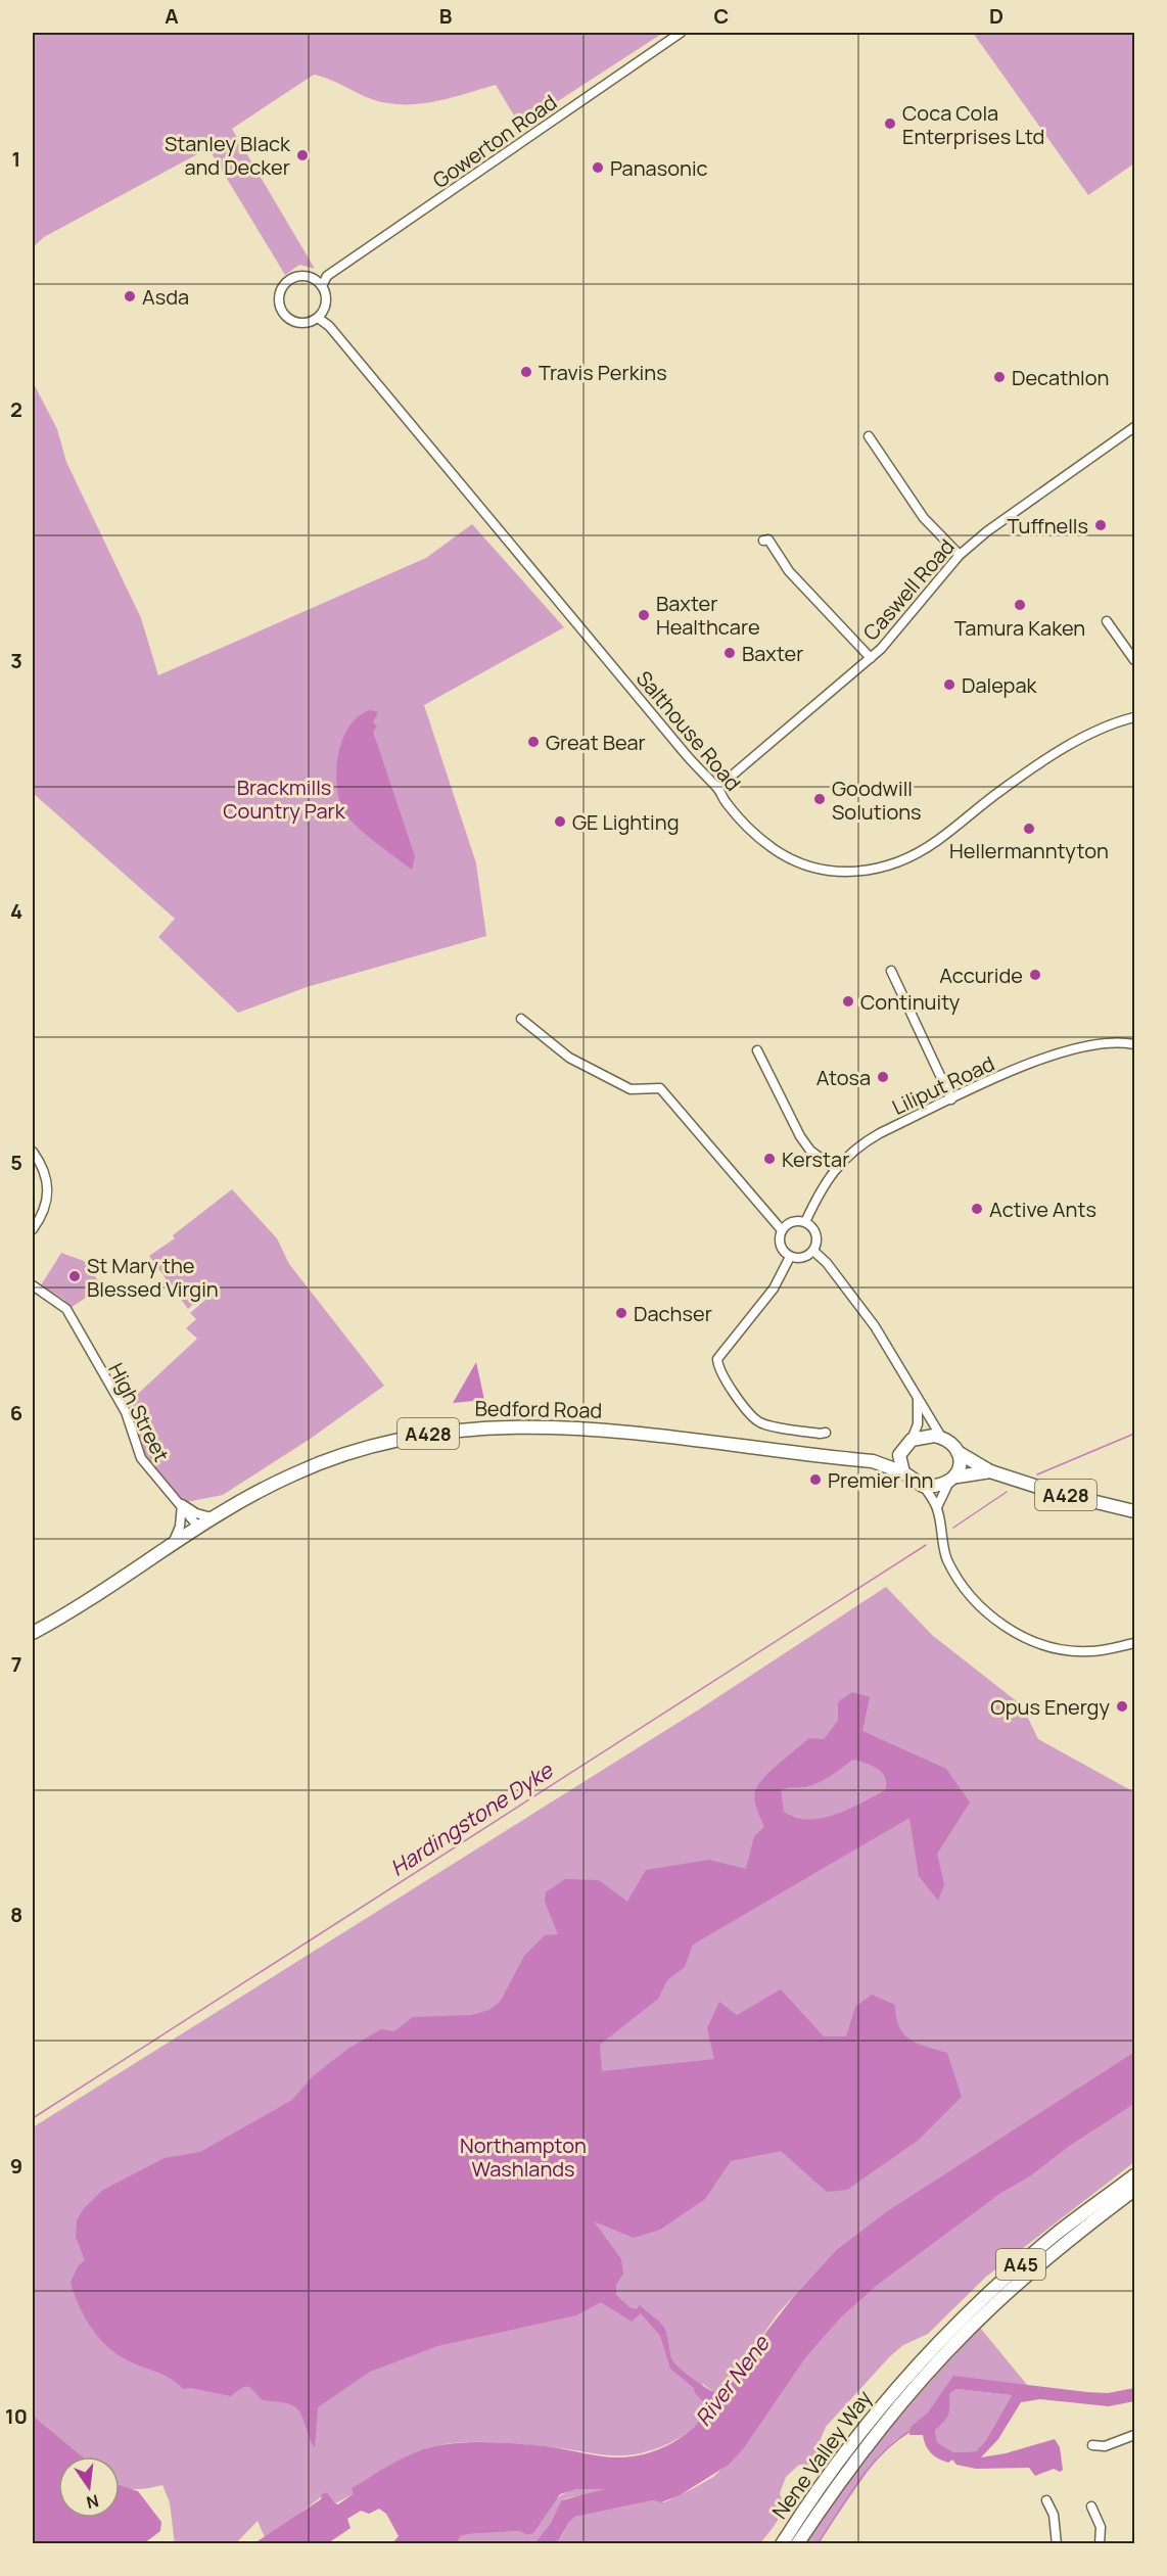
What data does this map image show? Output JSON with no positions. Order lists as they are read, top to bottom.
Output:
{
  "streets": {
    "highway": [
      "Bedford Road",
      "A428",
      "A45",
      "Nene Valley Way"
    ],
    "street": [
      "Gowerton Road",
      "Caswell Road",
      "Salthouse Road",
      "Liliput Road",
      "High Street"
    ]
  },
  "crossings": [
    ["Gowerton Road", "Salthouse Road"],
    ["Caswell Road", "Salthouse Road"],
    ["Bedford Road", "High Street"],
    ["Bedford Road", "A428"],
    ["A45", "Nene Valley Way"]
  ],
  "water": ["Hardingstone Dyke", "River Nene"],
  "parks": ["Brackmills Country Park", "Northampton Washlands"],
  "places": [
    "Coca Cola Enterprises Ltd",
    "Stanley Black and Decker",
    "Panasonic",
    "Asda",
    "Travis Perkins",
    "Decathlon",
    "Tuffnells",
    "Tamura Kaken",
    "Baxter Healthcare",
    "Baxter",
    "Dalepak",
    "Great Bear",
    "Goodwill Solutions",
    "GE Lighting",
    "Hellermanntyton",
    "Accuride",
    "Continuity",
    "Atosa",
    "Kerstar",
    "Active Ants",
    "St Mary the Blessed Virgin",
    "Dachser",
    "Premier Inn",
    "Opus Energy"
  ],
  "north": "bottom",
  "grid": {
    "columns": [
      "A",
      "B",
      "C",
      "D"
    ],
    "rows": [
      "1",
      "2",
      "3",
      "4",
      "5",
      "6",
      "7",
      "8",
      "9",
      "10"
    ]
  }
}
